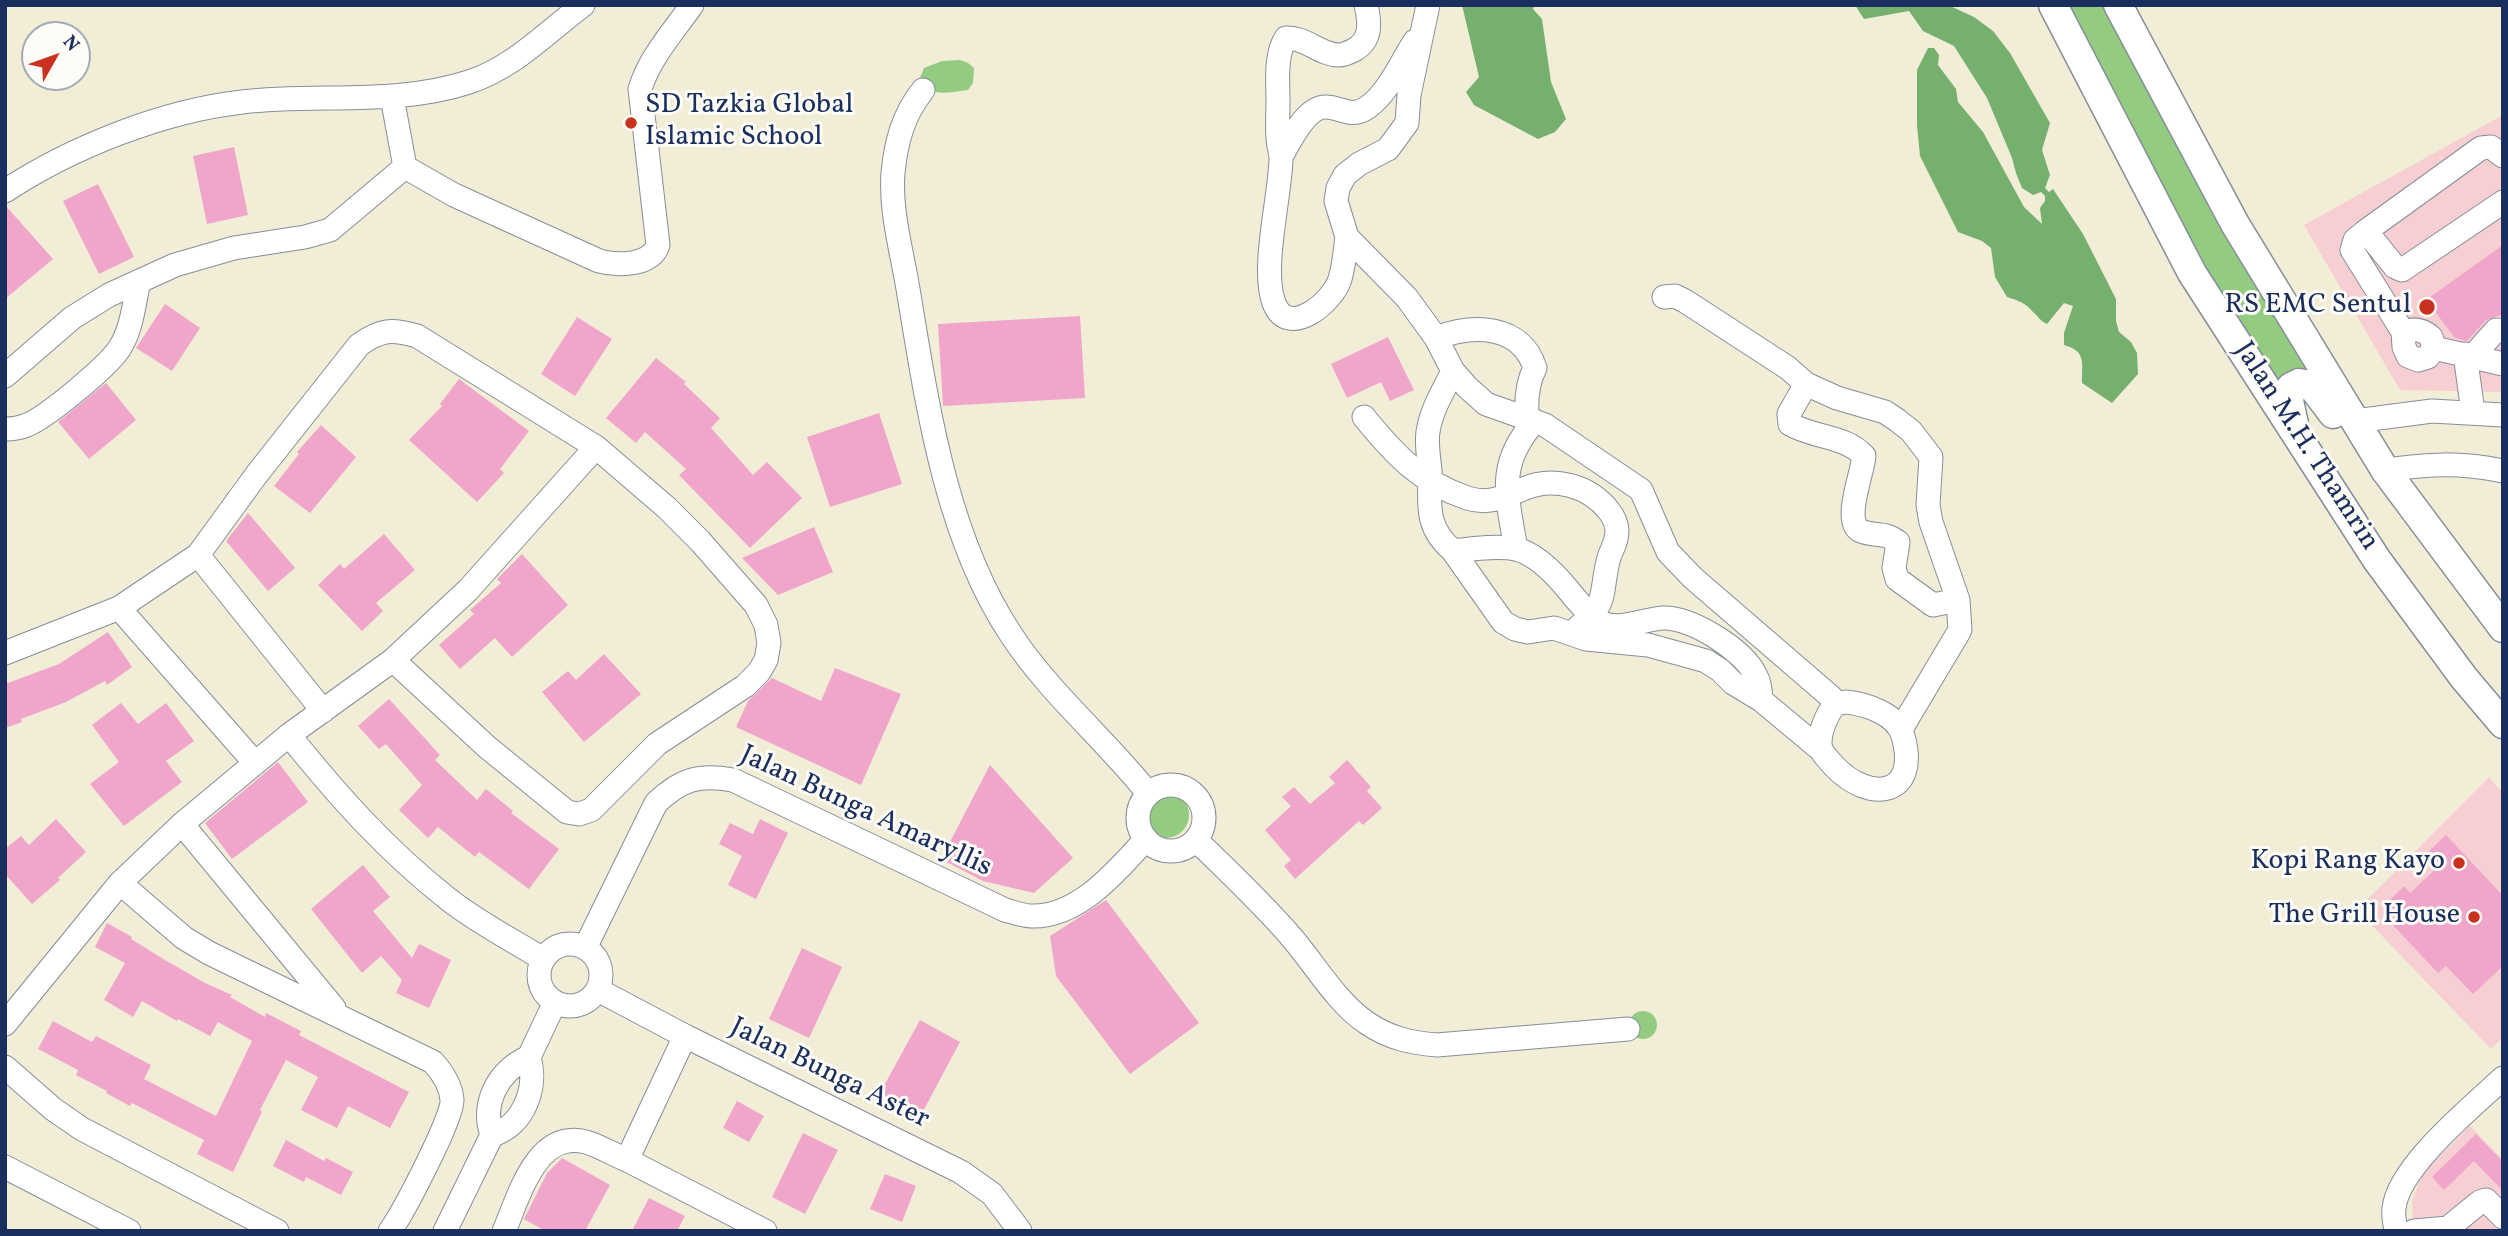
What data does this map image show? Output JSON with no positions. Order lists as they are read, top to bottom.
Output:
{
  "streets": {
    "main road": ["Jalan M.H. Thamrin"],
    "street": ["Jalan Bunga Amaryllis", "Jalan Bunga Aster"]
  },
  "crossings": [
    ["Jalan Bunga Amaryllis", "Jalan Bunga Aster"]
  ],
  "places": [
    "SD Tazkia Global Islamic School",
    "RS EMC Sentul",
    "Kopi Rang Kayo",
    "The Grill House"
  ],
  "north": "top right"
}
